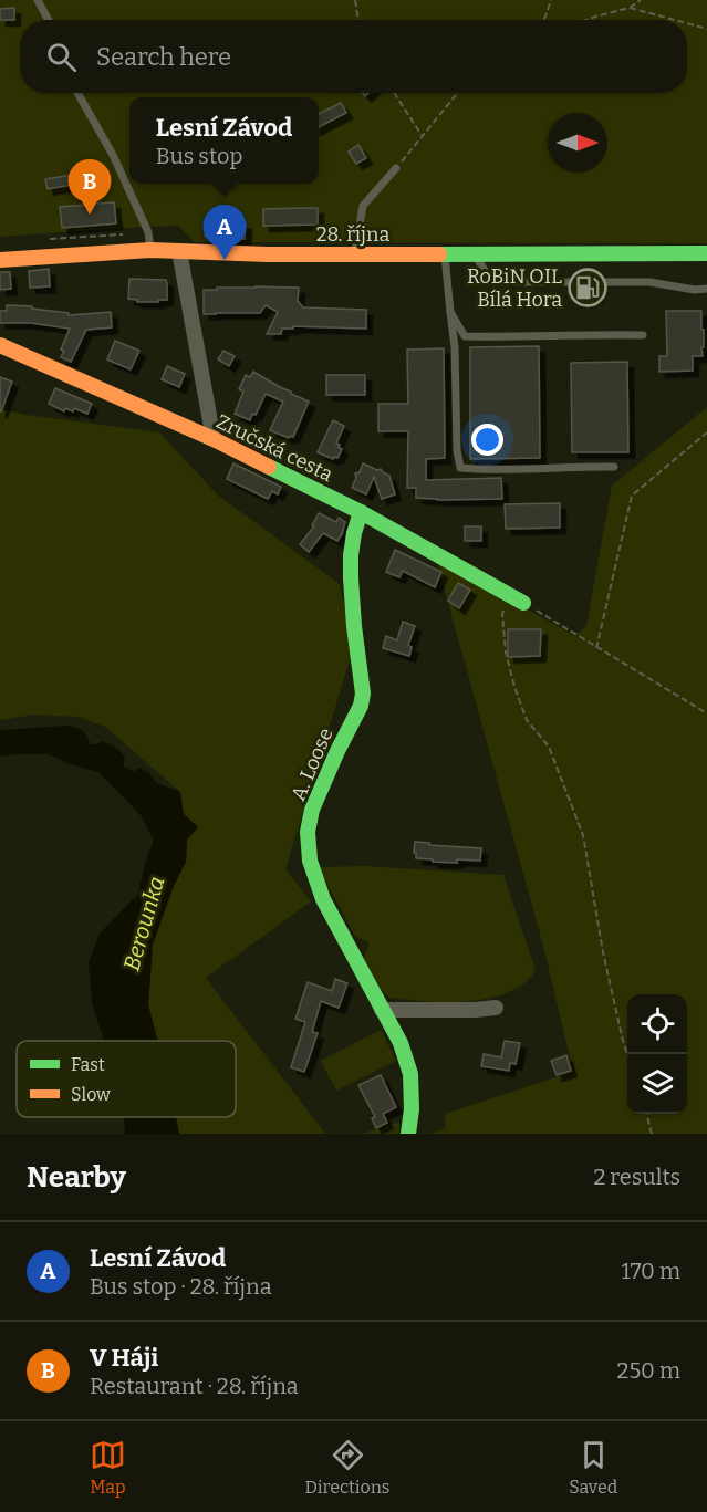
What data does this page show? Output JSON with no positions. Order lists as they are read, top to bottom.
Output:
{
  "streets": {
    "street": ["28. října", "Zručská cesta", "A. Loose"]
  },
  "crossings": [
    ["Zručská cesta", "A. Loose"]
  ],
  "water": ["Berounka"],
  "places": {
    "fuel station": ["RoBiN OIL Bílá Hora"]
  },
  "legend": ["Fast", "Slow"],
  "north": "right",
  "page": {
    "search": "Search here",
    "popup": ["Lesní Závod", "Bus stop"],
    "pins": ["B", "A"],
    "heading": ["Nearby", "2 results"],
    "list": [
      {
        "mark": "A",
        "name": "Lesní Závod",
        "note": "Bus stop · 28. října",
        "value": "170 m"
      },
      {
        "mark": "B",
        "name": "V Háji",
        "note": "Restaurant · 28. října",
        "value": "250 m"
      }
    ],
    "nav": ["Map", "Directions", "Saved"]
  }
}
